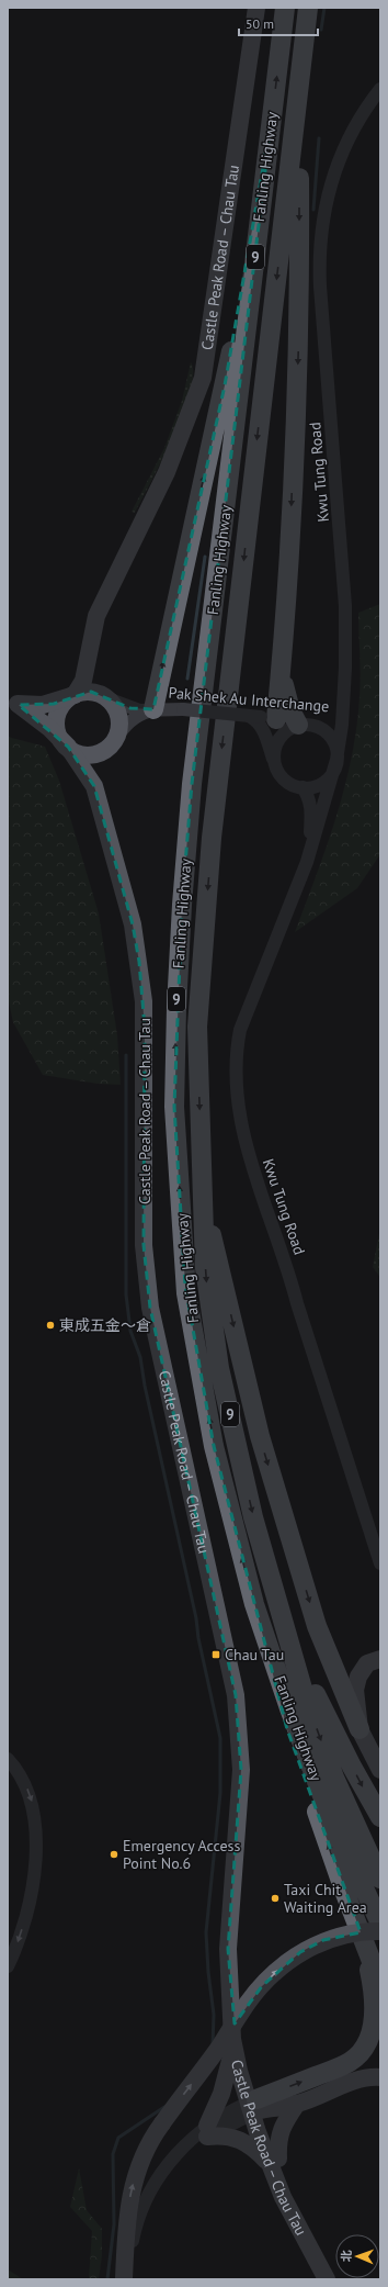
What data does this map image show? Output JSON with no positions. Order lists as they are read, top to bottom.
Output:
{
  "streets": {
    "highway": ["Fanling Highway", "9"],
    "main road": ["Castle Peak Road – Chau Tau"],
    "street": ["Kwu Tung Road", "Pak Shek Au Interchange"]
  },
  "crossings": [
    ["Kwu Tung Road", "Pak Shek Au Interchange"]
  ],
  "places": {
    "other": ["東成五金～倉", "Emergency Access Point No.6", "Taxi Chit Waiting Area"],
    "transit": ["Chau Tau"]
  },
  "scale_bar": "50 m",
  "north": "left"
}
